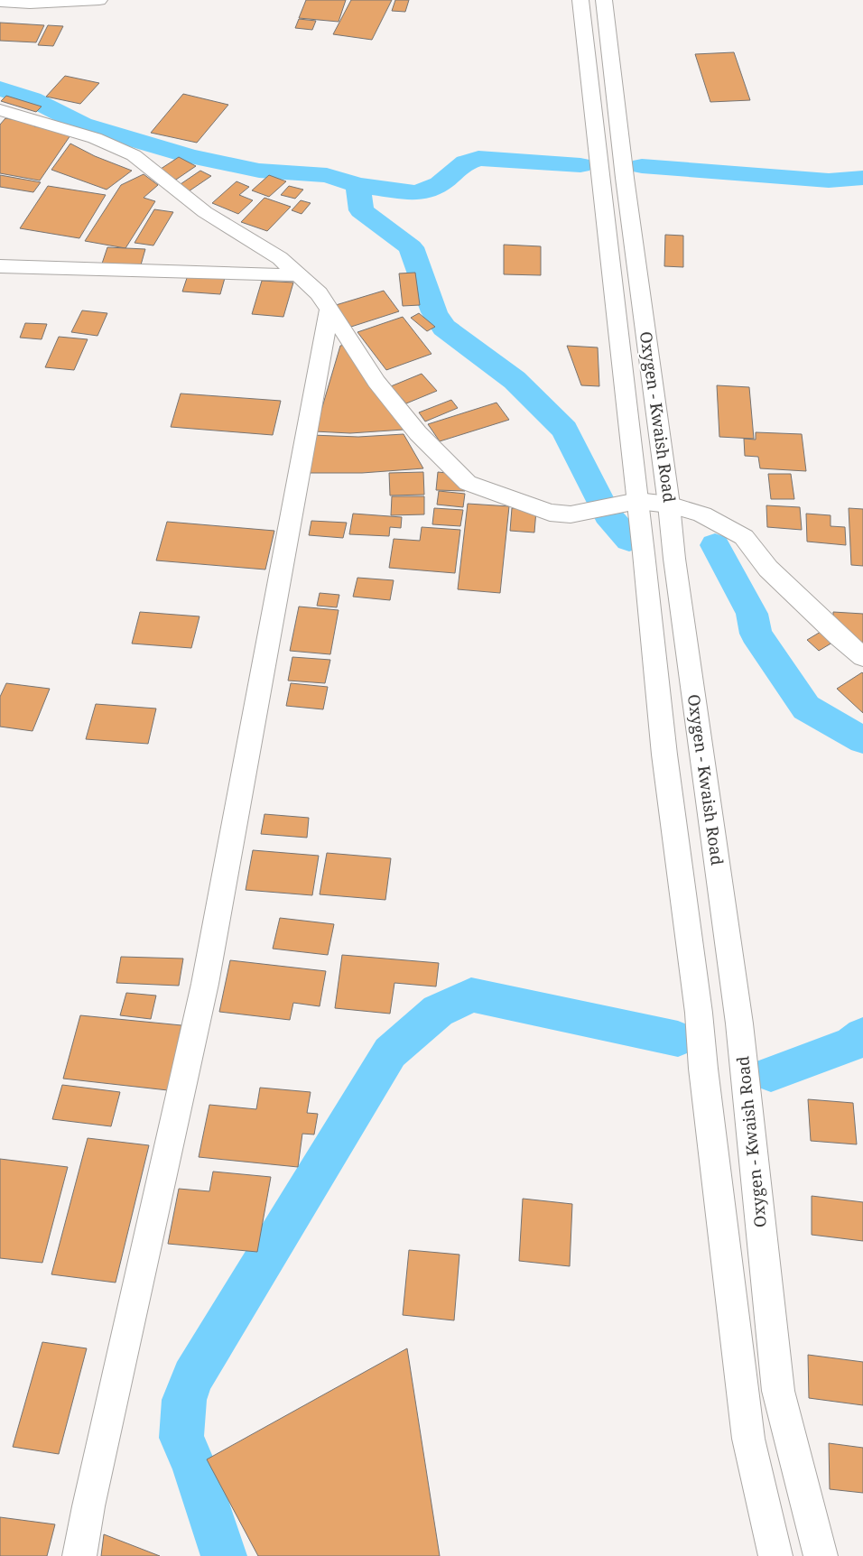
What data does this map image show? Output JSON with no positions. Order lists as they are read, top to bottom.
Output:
{
  "streets": {
    "main road": ["Oxygen - Kwaish Road"]
  }
}
